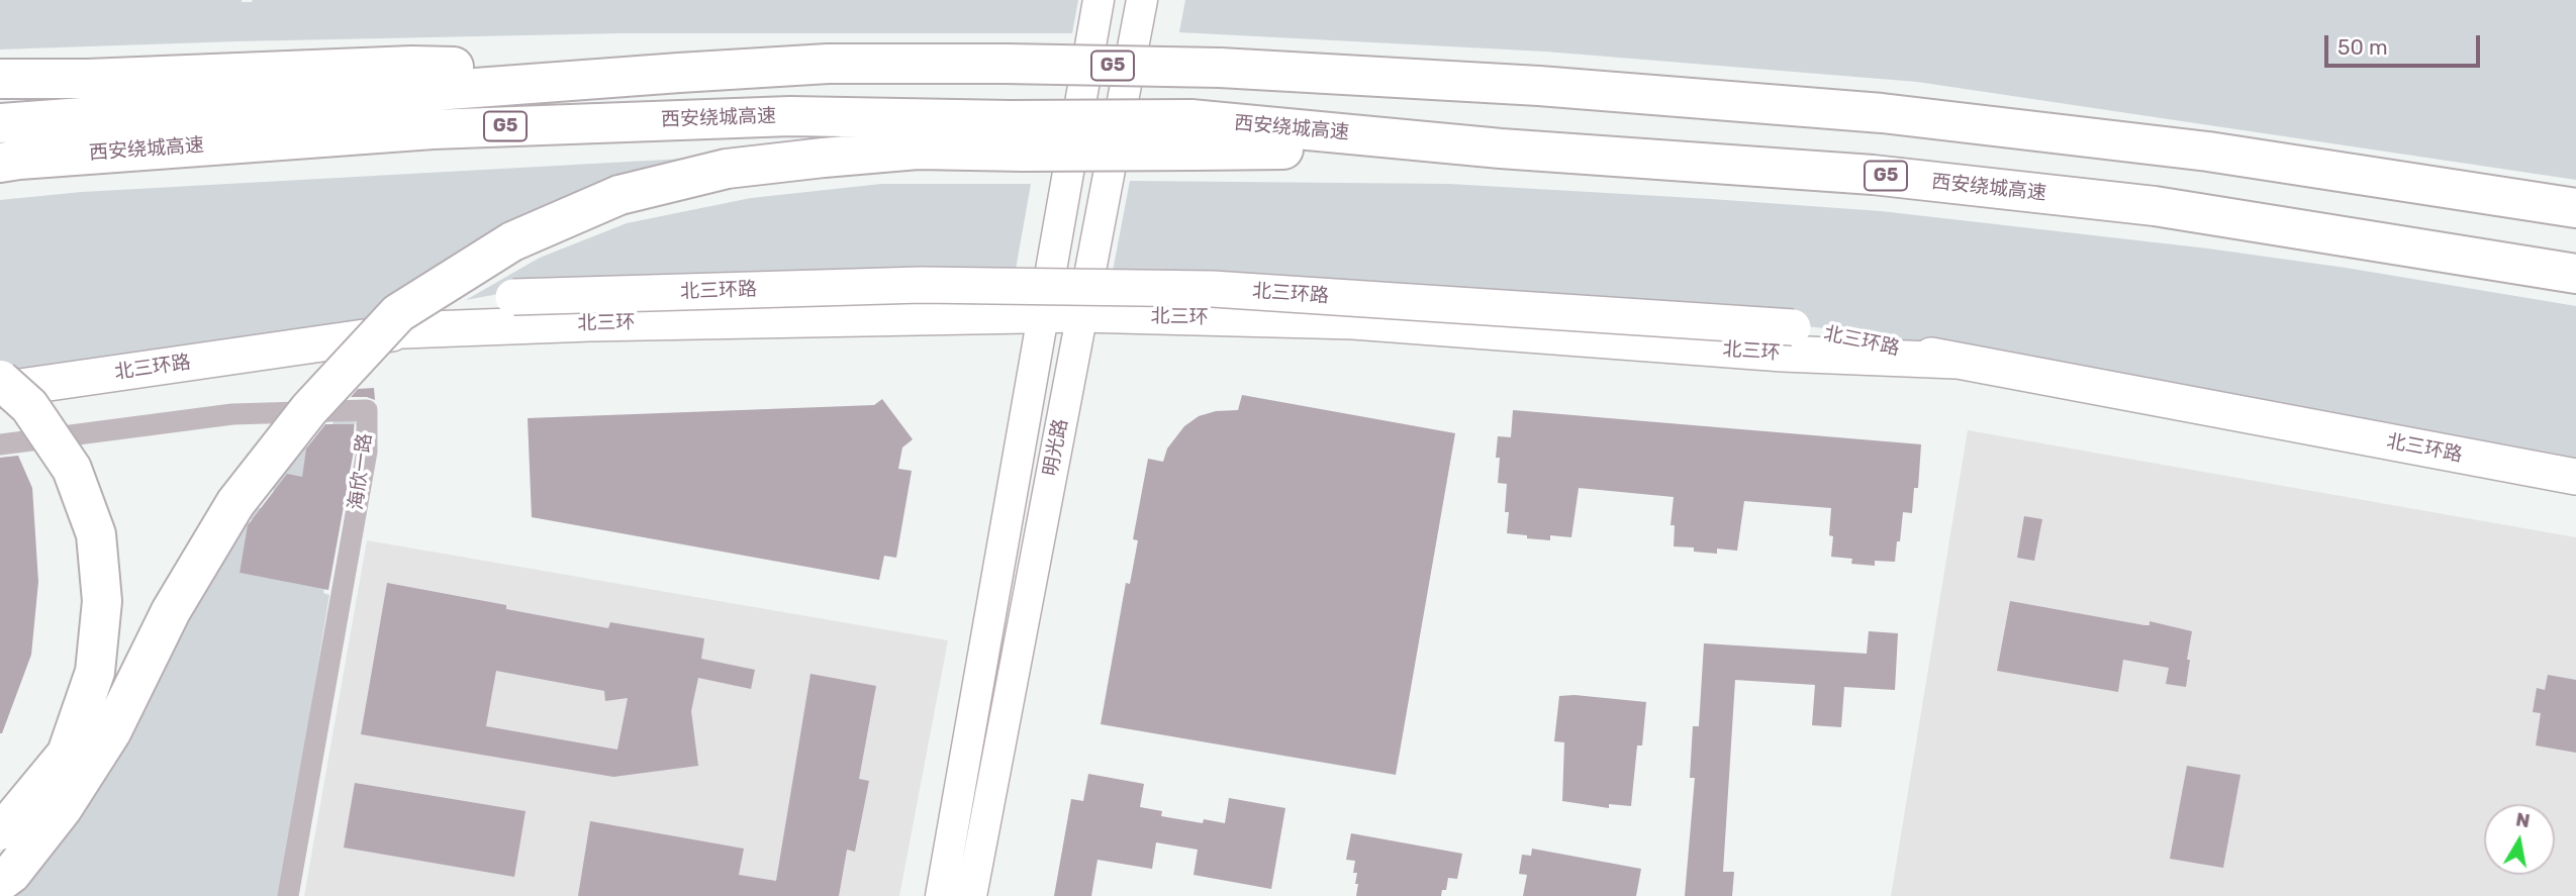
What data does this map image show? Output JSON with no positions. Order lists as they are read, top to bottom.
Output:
{
  "streets": {
    "highway": [
      "G5",
      "西安绕城高速",
      "北三环路",
      "北三环"
    ],
    "main road": ["明光路"],
    "street": ["海欣一路"]
  },
  "crossings": [
    ["北三环路", "北三环"],
    ["北三环", "明光路"]
  ],
  "scale_bar": "50 m",
  "north": "top"
}
